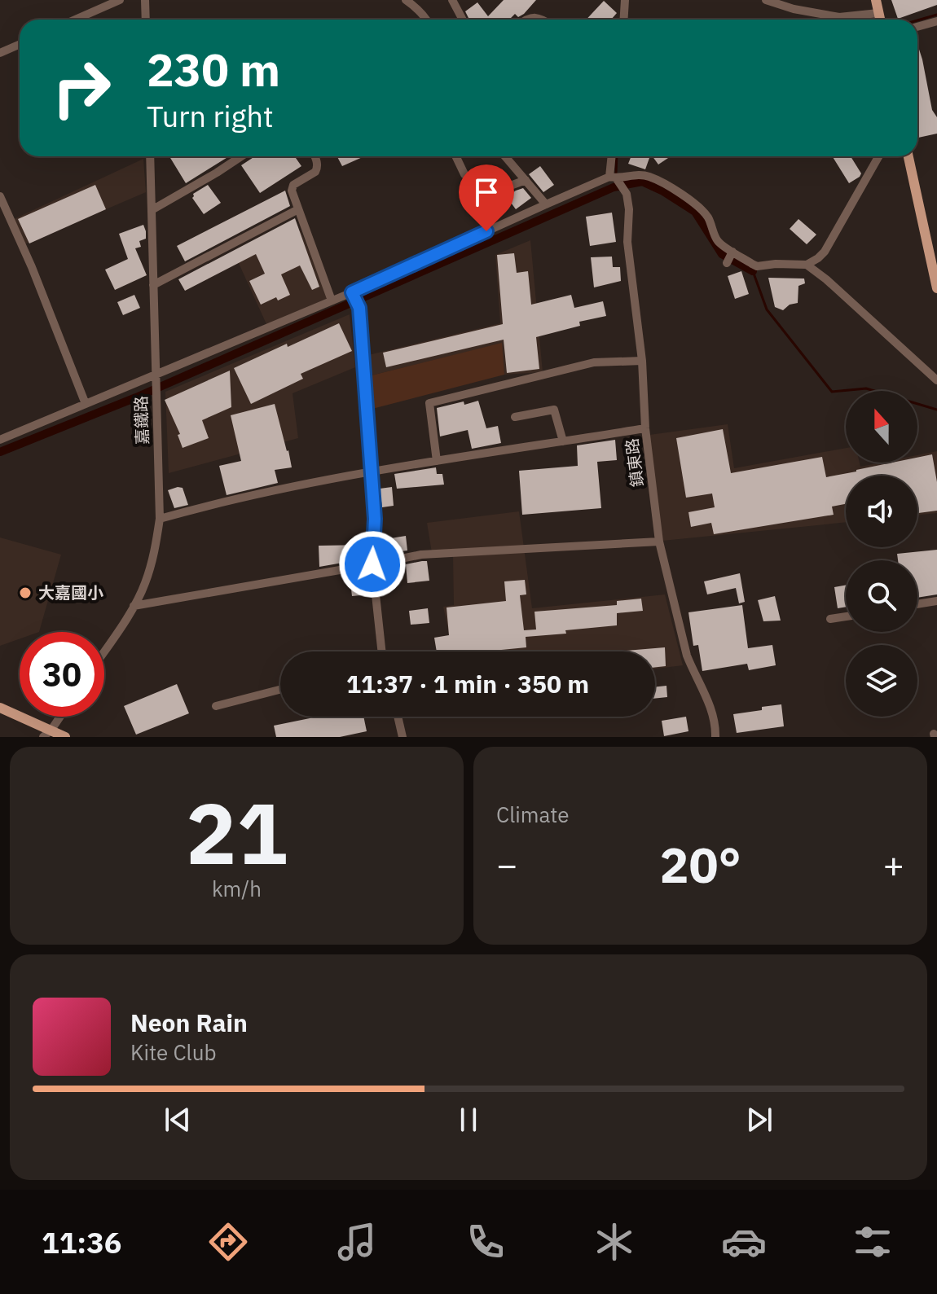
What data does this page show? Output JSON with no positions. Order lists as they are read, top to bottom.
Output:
{
  "streets": {
    "street": ["嘉鐵路", "鎮東路"]
  },
  "places": ["大嘉國小"],
  "north": "top",
  "page": {
    "turn": ["230 m", "Turn right"],
    "limit": "30",
    "trip": "11:37 · 1 min · 350 m",
    "tile": [
      ["21", "km/h"],
      "Climate"
    ],
    "heat": ["−", "20°", "+"],
    "song": ["Neon Rain", "Kite Club"],
    "tabs": "11:36"
  }
}
